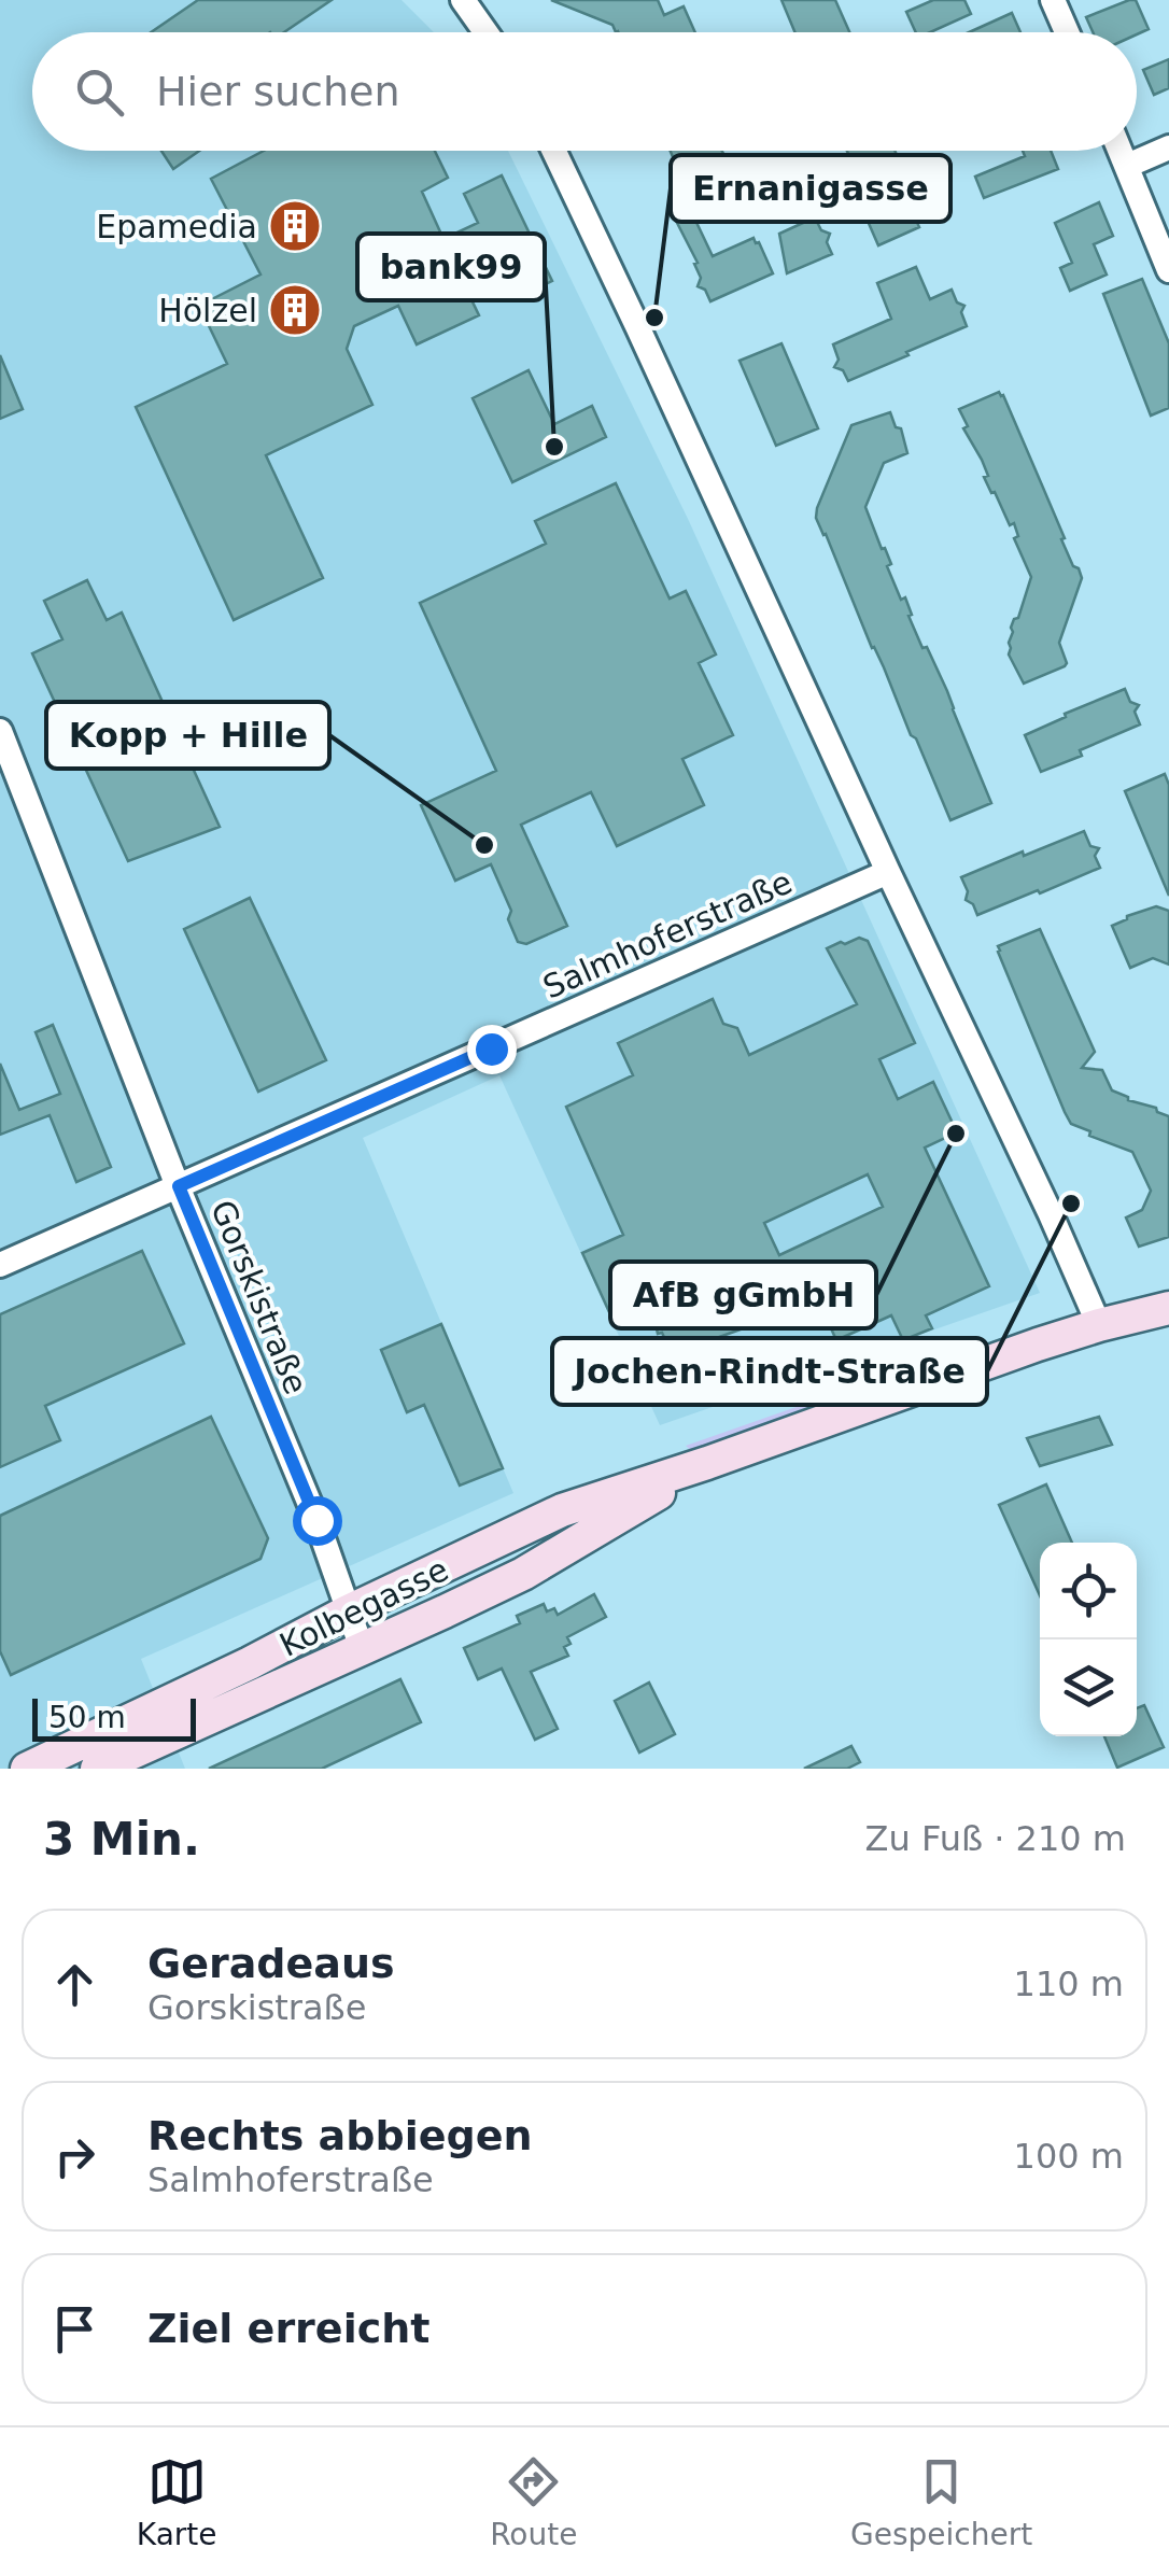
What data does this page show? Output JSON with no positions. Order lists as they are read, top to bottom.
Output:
{
  "streets": {
    "main road": ["Kolbegasse"],
    "street": ["Salmhoferstraße", "Gorskistraße"]
  },
  "crossings": [
    ["Salmhoferstraße", "Gorskistraße"],
    ["Gorskistraße", "Kolbegasse"]
  ],
  "places": {
    "building": ["Epamedia", "Hölzel"],
    "other": [
      "Ernanigasse",
      "bank99",
      "Kopp + Hille",
      "AfB gGmbH",
      "Jochen-Rindt-Straße"
    ]
  },
  "scale_bar": "50 m",
  "page": {
    "search": "Hier suchen",
    "scale": "50 m",
    "heading": ["3 Min.", "Zu Fuß · 210 m"],
    "list": [
      ["Geradeaus", "Gorskistraße", "110 m"],
      ["Rechts abbiegen", "Salmhoferstraße", "100 m"],
      "Ziel erreicht"
    ],
    "nav": ["Karte", "Route", "Gespeichert"]
  }
}
